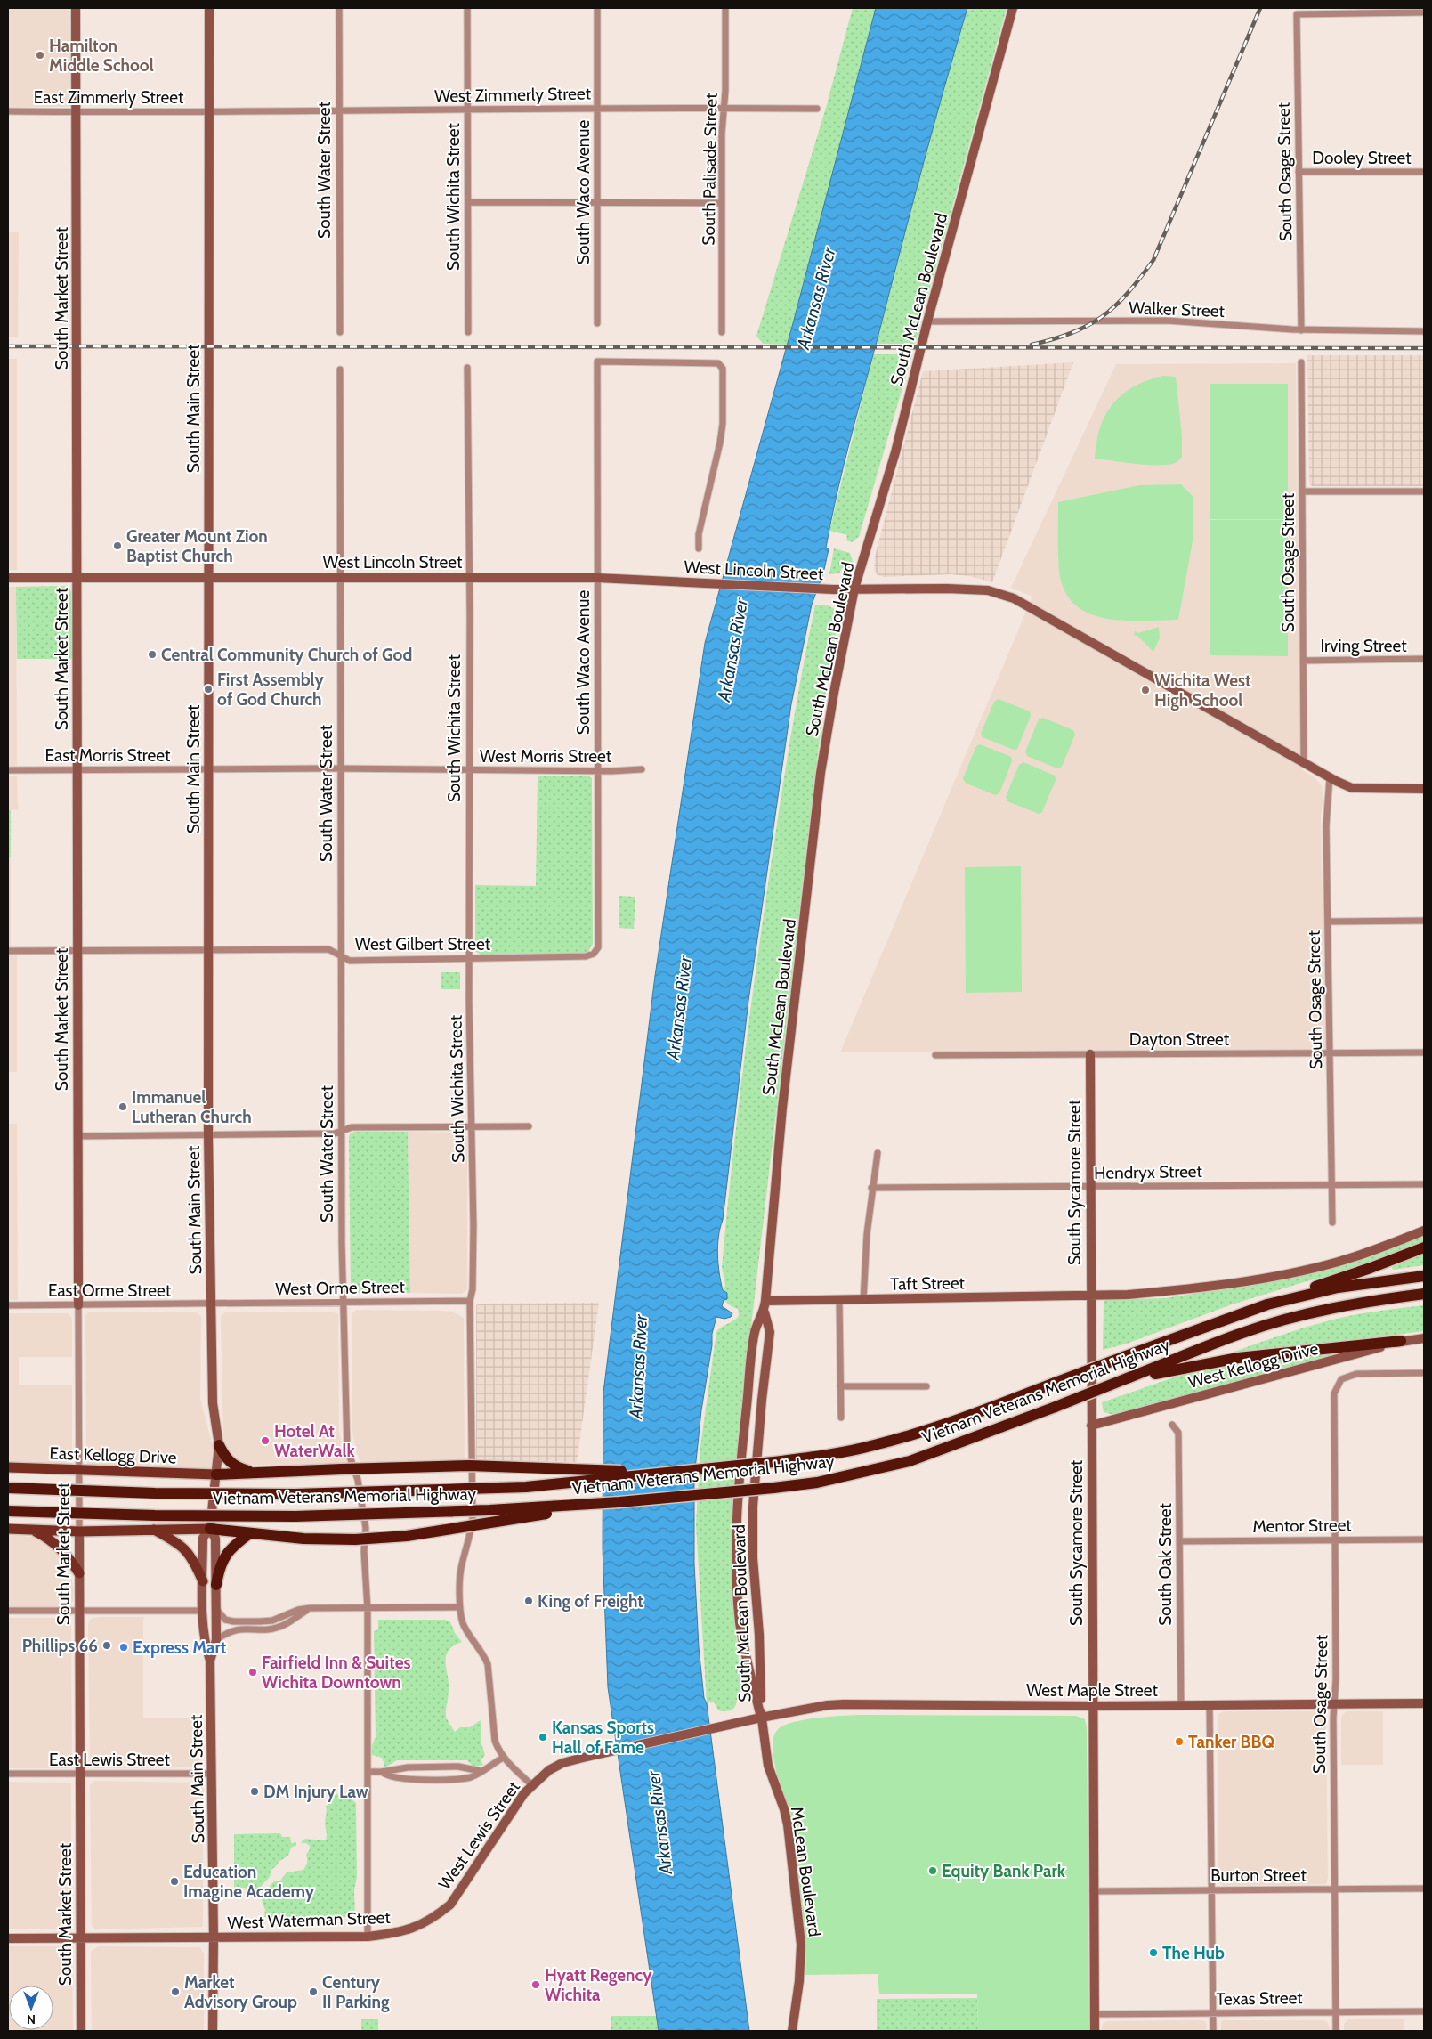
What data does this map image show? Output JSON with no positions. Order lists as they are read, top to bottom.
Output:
{
  "streets": {
    "highway": ["Vietnam Veterans Memorial Highway"],
    "main road": ["East Kellogg Drive"],
    "street": [
      "West Zimmerly Street",
      "East Zimmerly Street",
      "Dooley Street",
      "South Palisade Street",
      "South Water Street",
      "South Osage Street",
      "South Waco Avenue",
      "South Wichita Street",
      "South Market Street",
      "South McLean Boulevard",
      "Walker Street",
      "South Main Street",
      "West Lincoln Street",
      "Irving Street",
      "East Morris Street",
      "West Morris Street",
      "West Gilbert Street",
      "Dayton Street",
      "Hendryx Street",
      "South Sycamore Street",
      "Taft Street",
      "West Orme Street",
      "East Orme Street",
      "West Kellogg Drive",
      "Mentor Street",
      "South Oak Street",
      "West Maple Street",
      "East Lewis Street",
      "West Lewis Street",
      "McLean Boulevard",
      "Burton Street",
      "West Waterman Street",
      "Texas Street"
    ]
  },
  "crossings": [
    ["West Zimmerly Street", "East Zimmerly Street"],
    ["West Zimmerly Street", "South Palisade Street"],
    ["West Zimmerly Street", "South Water Street"],
    ["West Zimmerly Street", "South Waco Avenue"],
    ["West Zimmerly Street", "South Wichita Street"],
    ["West Zimmerly Street", "South Main Street"],
    ["East Zimmerly Street", "South Market Street"],
    ["East Zimmerly Street", "South Main Street"],
    ["Dooley Street", "South Osage Street"],
    ["South Water Street", "West Lincoln Street"],
    ["South Water Street", "West Morris Street"],
    ["South Water Street", "West Gilbert Street"],
    ["South Water Street", "West Orme Street"],
    ["South Water Street", "West Waterman Street"],
    ["South Osage Street", "Walker Street"],
    ["South Osage Street", "West Lincoln Street"],
    ["South Osage Street", "Irving Street"],
    ["South Osage Street", "Dayton Street"],
    ["South Osage Street", "Hendryx Street"],
    ["South Osage Street", "Mentor Street"],
    ["South Osage Street", "West Maple Street"],
    ["South Osage Street", "Burton Street"],
    ["South Osage Street", "Texas Street"],
    ["South Waco Avenue", "West Lincoln Street"],
    ["South Waco Avenue", "West Morris Street"],
    ["South Waco Avenue", "West Gilbert Street"],
    ["South Wichita Street", "West Lincoln Street"],
    ["South Wichita Street", "West Morris Street"],
    ["South Wichita Street", "West Gilbert Street"],
    ["South Wichita Street", "West Orme Street"],
    ["South Wichita Street", "West Lewis Street"],
    ["South Market Street", "West Lincoln Street"],
    ["South Market Street", "East Morris Street"],
    ["South Market Street", "West Gilbert Street"],
    ["South Market Street", "East Orme Street"],
    ["South Market Street", "East Kellogg Drive"],
    ["South Market Street", "East Lewis Street"],
    ["South Market Street", "West Waterman Street"],
    ["South McLean Boulevard", "Walker Street"],
    ["South McLean Boulevard", "West Lincoln Street"],
    ["South McLean Boulevard", "Taft Street"],
    ["South McLean Boulevard", "West Maple Street"],
    ["South McLean Boulevard", "West Lewis Street"],
    ["South McLean Boulevard", "McLean Boulevard"],
    ["South Main Street", "West Lincoln Street"],
    ["South Main Street", "East Morris Street"],
    ["South Main Street", "West Morris Street"],
    ["South Main Street", "West Gilbert Street"],
    ["South Main Street", "West Orme Street"],
    ["South Main Street", "East Orme Street"],
    ["South Main Street", "East Kellogg Drive"],
    ["South Main Street", "East Lewis Street"],
    ["South Main Street", "West Waterman Street"],
    ["East Morris Street", "West Morris Street"],
    ["Dayton Street", "South Sycamore Street"],
    ["Hendryx Street", "South Sycamore Street"],
    ["South Sycamore Street", "Taft Street"],
    ["South Sycamore Street", "West Kellogg Drive"],
    ["South Sycamore Street", "West Maple Street"],
    ["South Sycamore Street", "Burton Street"],
    ["South Sycamore Street", "Texas Street"],
    ["West Orme Street", "East Orme Street"],
    ["Mentor Street", "South Oak Street"],
    ["South Oak Street", "West Maple Street"],
    ["West Maple Street", "West Lewis Street"],
    ["West Maple Street", "McLean Boulevard"],
    ["West Lewis Street", "McLean Boulevard"],
    ["West Lewis Street", "West Waterman Street"]
  ],
  "water": ["Arkansas River"],
  "places": [
    "Hamilton Middle School",
    "Greater Mount Zion Baptist Church",
    "Central Community Church of God",
    "First Assembly of God Church",
    "Wichita West High School",
    "Immanuel Lutheran Church",
    "Hotel At WaterWalk",
    "King of Freight",
    "Phillips 66",
    "Express Mart",
    "Fairfield Inn & Suites Wichita Downtown",
    "Kansas Sports Hall of Fame",
    "Tanker BBQ",
    "DM Injury Law",
    "Equity Bank Park",
    "Education Imagine Academy",
    "The Hub",
    "Hyatt Regency Wichita",
    "Market Advisory Group",
    "Century II Parking"
  ],
  "north": "bottom"
}
